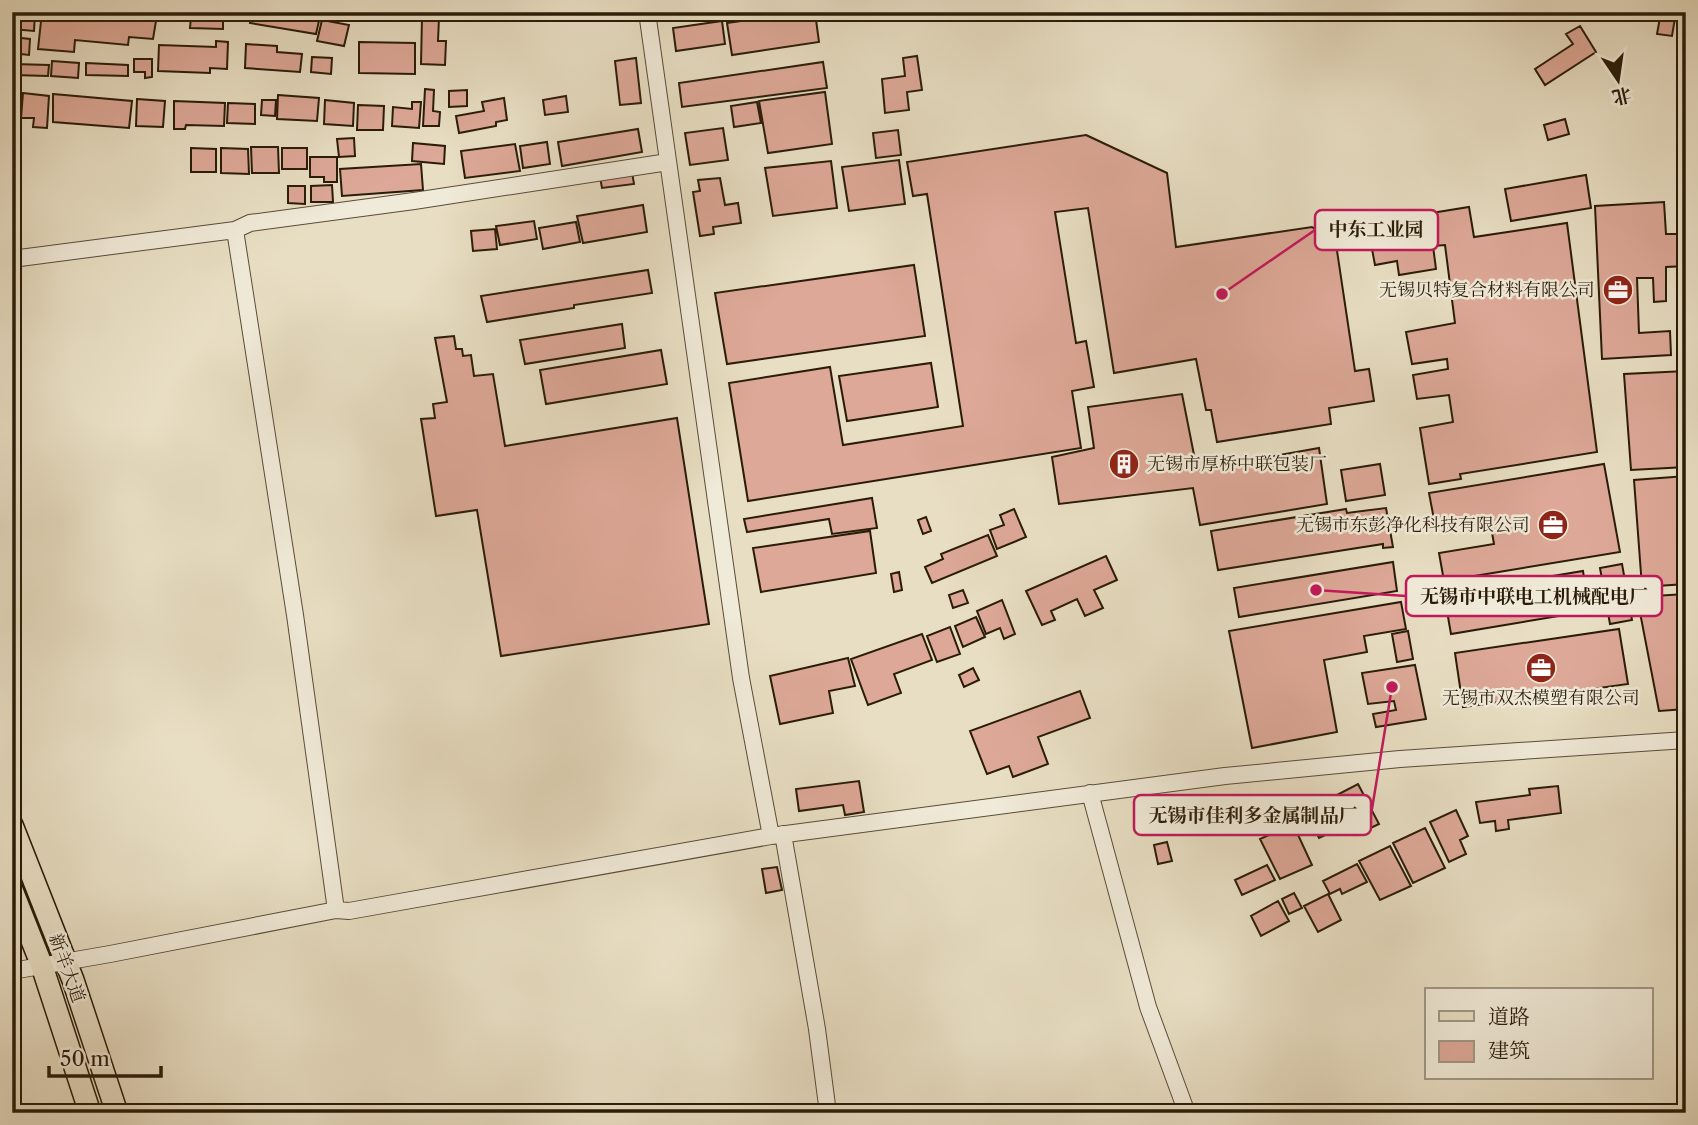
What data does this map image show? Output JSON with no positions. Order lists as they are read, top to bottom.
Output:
{
  "streets": {
    "main road": ["新羊大道"]
  },
  "places": {
    "office": ["无锡贝特复合材料有限公司", "无锡市东彭净化科技有限公司", "无锡市双杰模塑有限公司"],
    "other": ["中东工业园", "无锡市中联电工机械配电厂", "无锡市佳利多金属制品厂"],
    "building": ["无锡市厚桥中联包装厂"]
  },
  "legend": ["道路", "建筑"],
  "scale_bar": "50 m",
  "north": "bottom"
}
